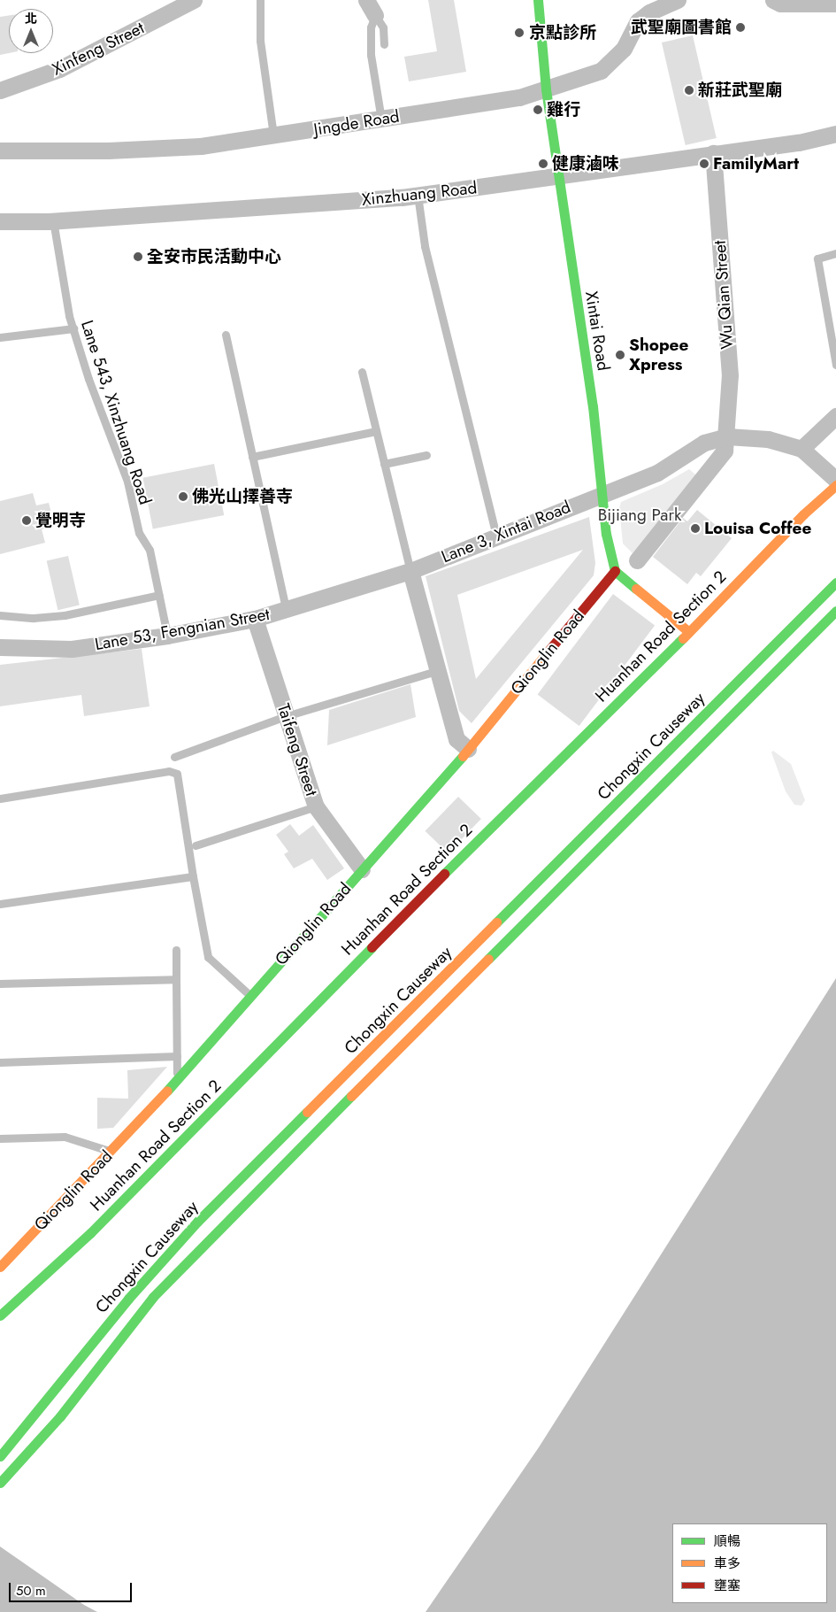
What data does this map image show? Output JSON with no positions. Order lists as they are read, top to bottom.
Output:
{
  "streets": {
    "street": [
      "Xinfeng Street",
      "Jingde Road",
      "Xinzhuang Road",
      "Wu Qian Street",
      "Xintai Road",
      "Lane 3, Xintai Road",
      "Lane 53, Fengnian Street",
      "Huanhan Road Section 2",
      "Qionglin Road",
      "Chongxin Causeway",
      "Taifeng Street"
    ],
    "lane": ["Lane 543, Xinzhuang Road"]
  },
  "crossings": [
    ["Jingde Road", "Xintai Road"],
    ["Xinzhuang Road", "Wu Qian Street"],
    ["Xinzhuang Road", "Xintai Road"],
    ["Xinzhuang Road", "Lane 543, Xinzhuang Road"],
    ["Wu Qian Street", "Lane 3, Xintai Road"],
    ["Xintai Road", "Lane 3, Xintai Road"],
    ["Xintai Road", "Qionglin Road"],
    ["Lane 543, Xinzhuang Road", "Lane 53, Fengnian Street"],
    ["Lane 3, Xintai Road", "Lane 53, Fengnian Street"],
    ["Lane 53, Fengnian Street", "Taifeng Street"],
    ["Qionglin Road", "Taifeng Street"]
  ],
  "parks": ["Bijiang Park"],
  "places": [
    "武聖廟圖書館",
    "京點診所",
    "新莊武聖廟",
    "雞行",
    "健康滷味",
    "FamilyMart",
    "全安市民活動中心",
    "Shopee Xpress",
    "佛光山擇善寺",
    "覺明寺",
    "Louisa Coffee"
  ],
  "legend": ["順暢", "車多", "壅塞"],
  "scale_bar": "50 m",
  "north": "top"
}
